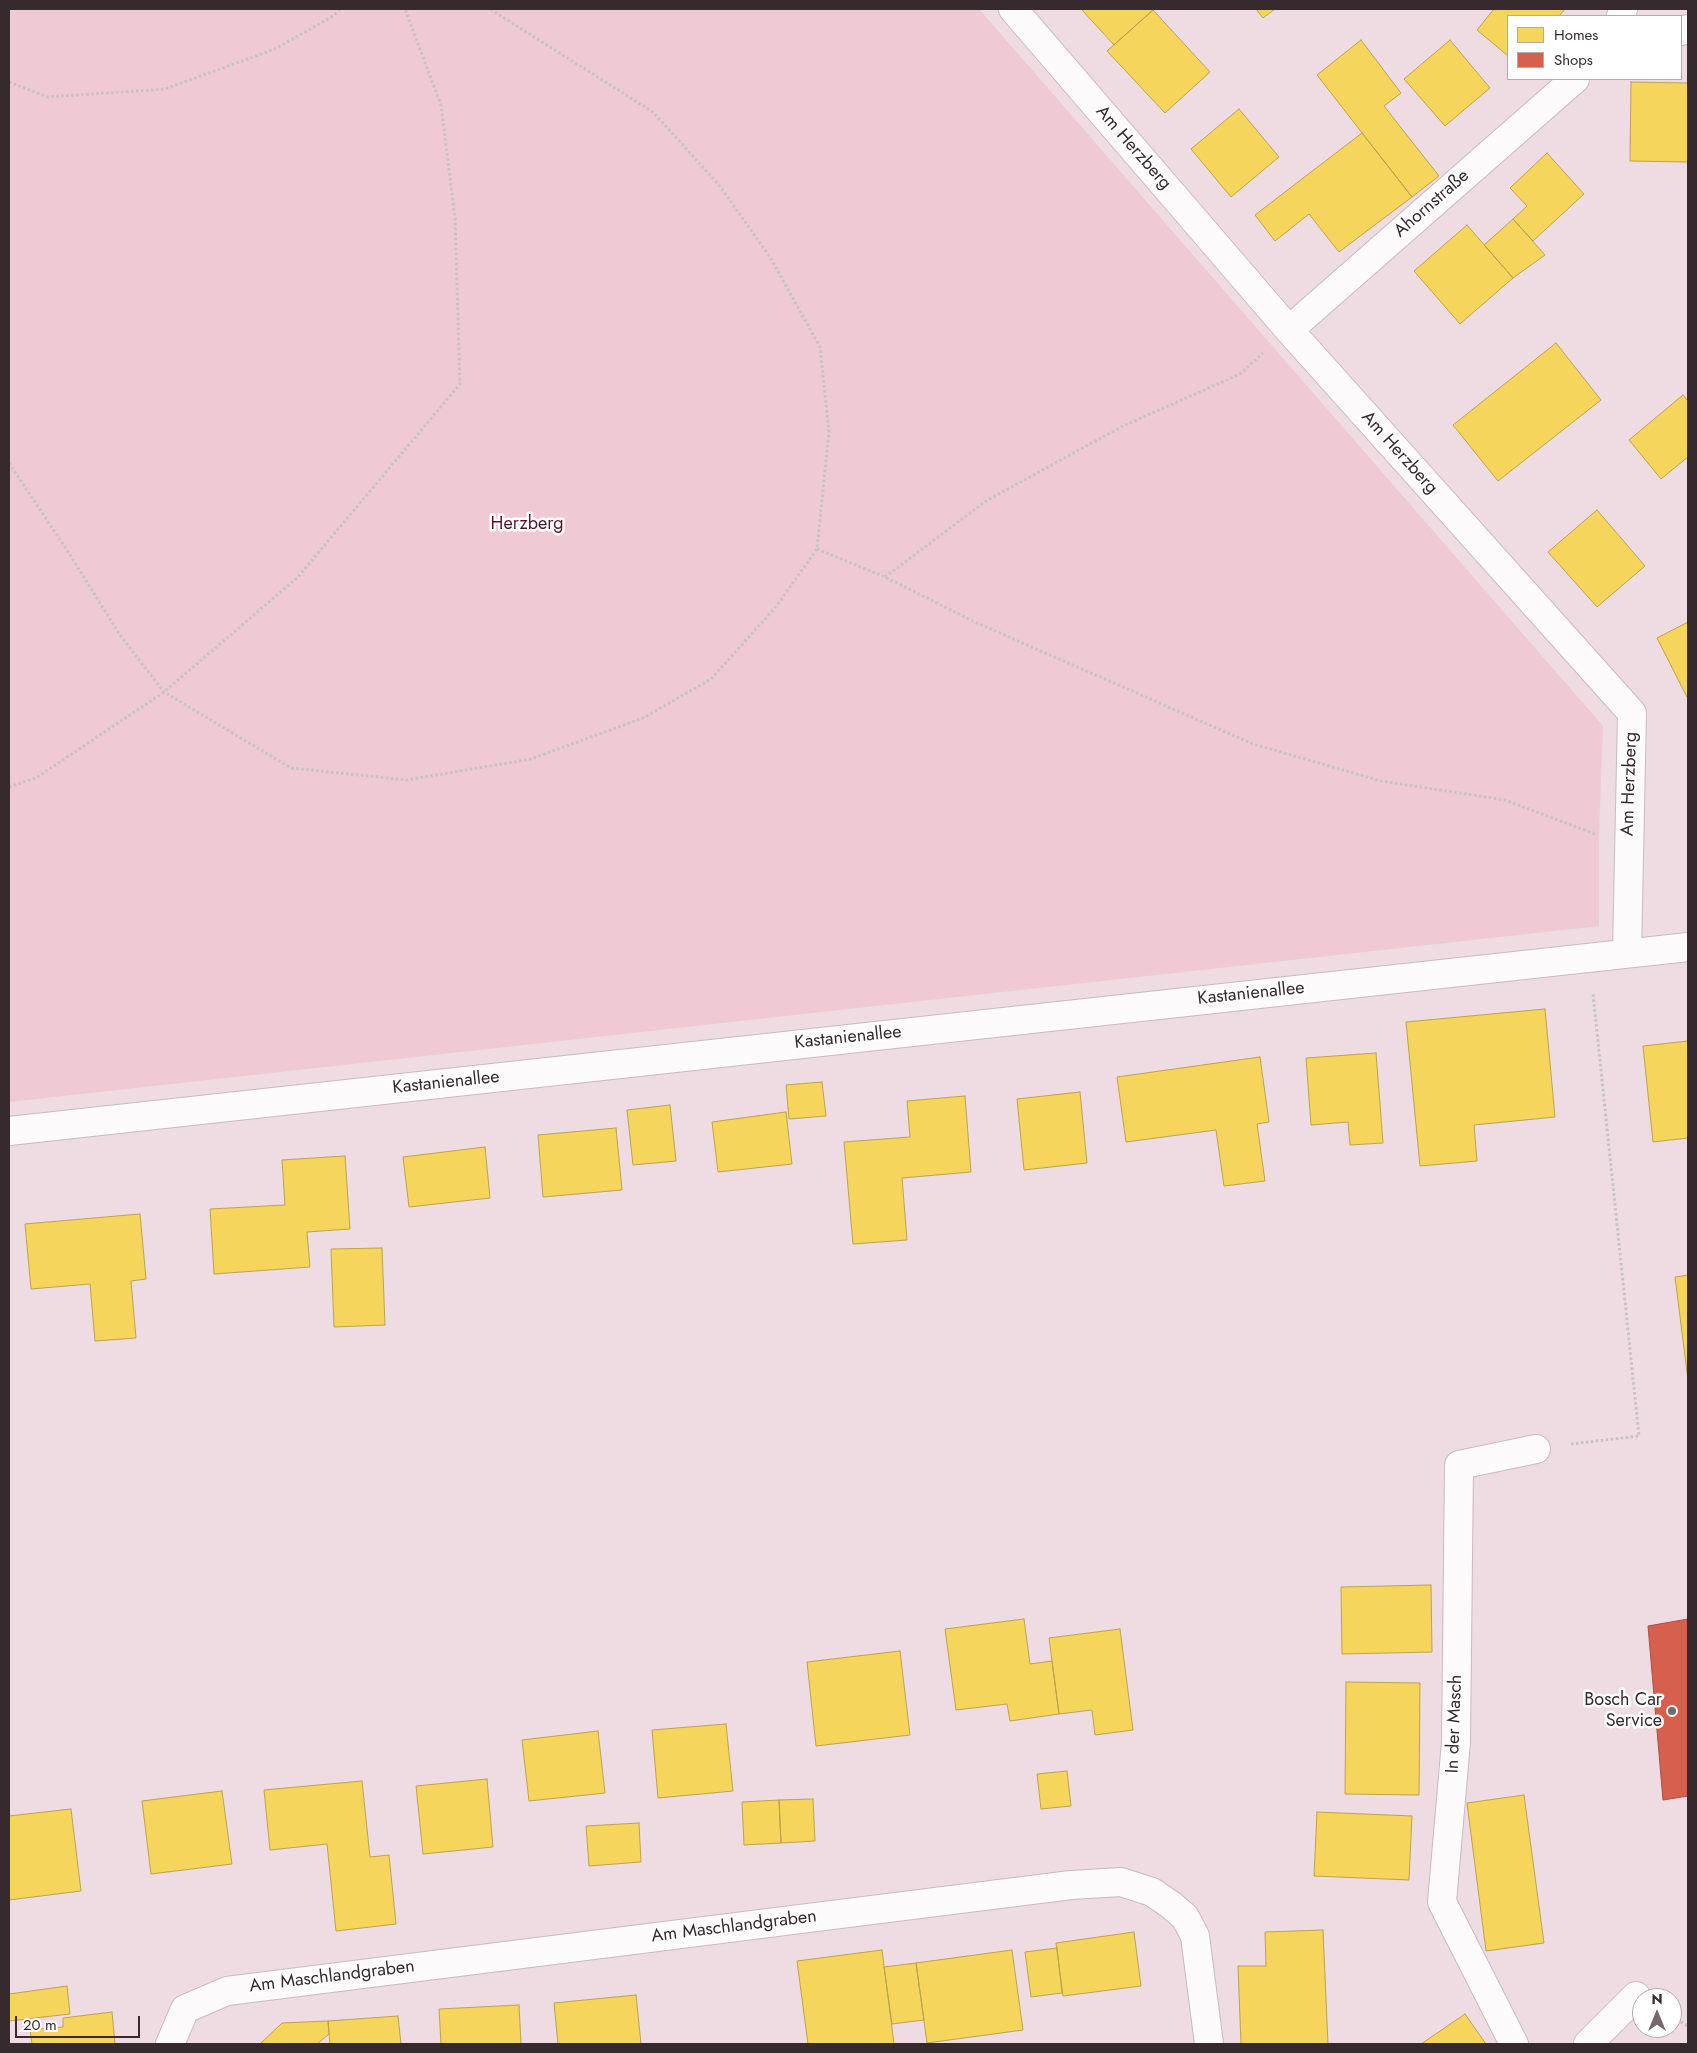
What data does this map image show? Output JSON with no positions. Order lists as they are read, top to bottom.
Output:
{
  "streets": {
    "street": [
      "Am Herzberg",
      "Ahornstraße",
      "Kastanienallee",
      "In der Masch",
      "Am Maschlandgraben"
    ]
  },
  "crossings": [
    ["Am Herzberg", "Ahornstraße"],
    ["Am Herzberg", "Kastanienallee"]
  ],
  "parks": ["Herzberg"],
  "places": ["Bosch Car Service"],
  "legend": ["Homes", "Shops"],
  "scale_bar": "20 m",
  "north": "top"
}
